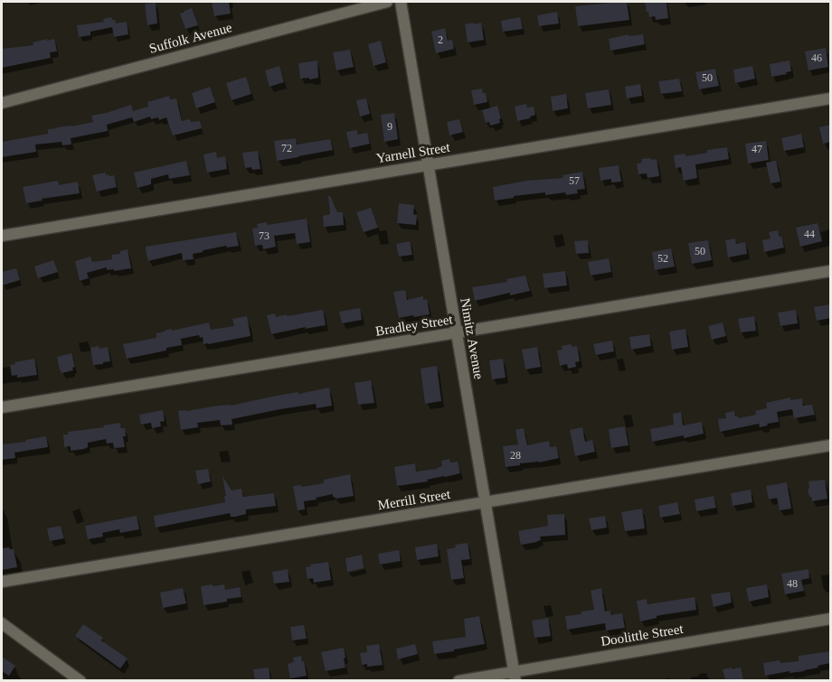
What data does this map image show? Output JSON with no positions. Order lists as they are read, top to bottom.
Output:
{
  "streets": {
    "street": [
      "Suffolk Avenue",
      "Yarnell Street",
      "Bradley Street",
      "Nimitz Avenue",
      "Merrill Street",
      "Doolittle Street"
    ]
  },
  "crossings": [
    ["Yarnell Street", "Nimitz Avenue"],
    ["Bradley Street", "Nimitz Avenue"],
    ["Nimitz Avenue", "Merrill Street"],
    ["Nimitz Avenue", "Doolittle Street"]
  ],
  "house_numbers": [
    "2",
    "46",
    "50",
    "9",
    "72",
    "47",
    "57",
    "44",
    "73",
    "50",
    "52",
    "28",
    "48"
  ]
}
